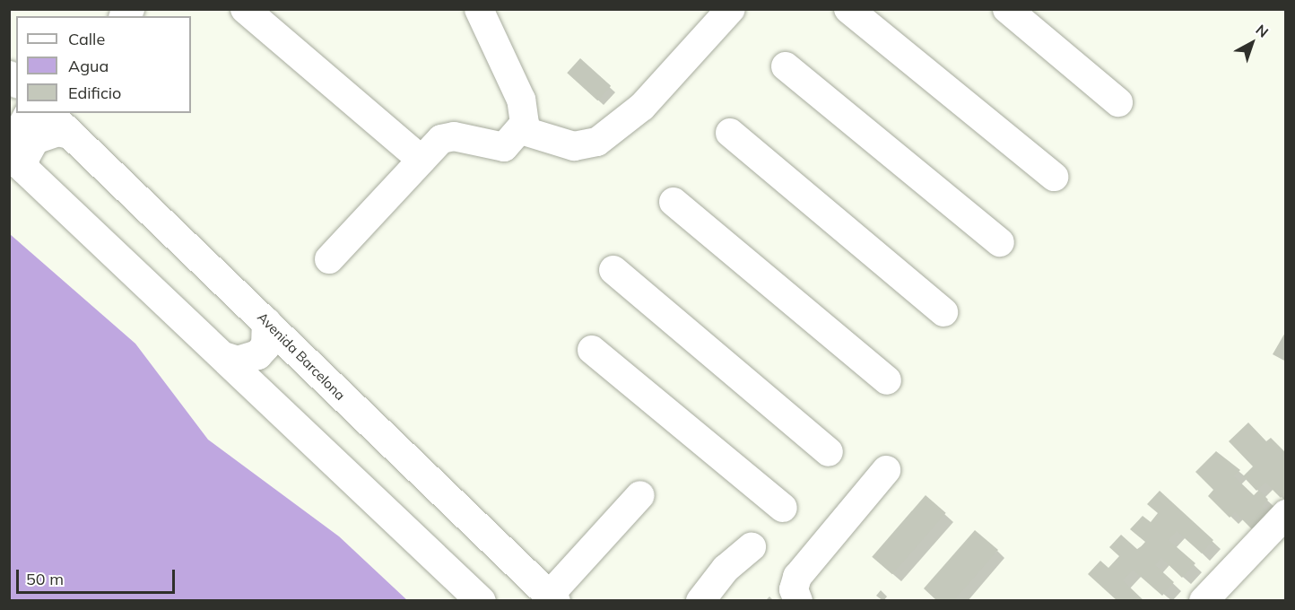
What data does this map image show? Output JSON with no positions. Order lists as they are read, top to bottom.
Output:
{
  "streets": {
    "main road": ["Avenida Barcelona"]
  },
  "legend": ["Calle", "Agua", "Edificio"],
  "scale_bar": "50 m",
  "north": "top right"
}
